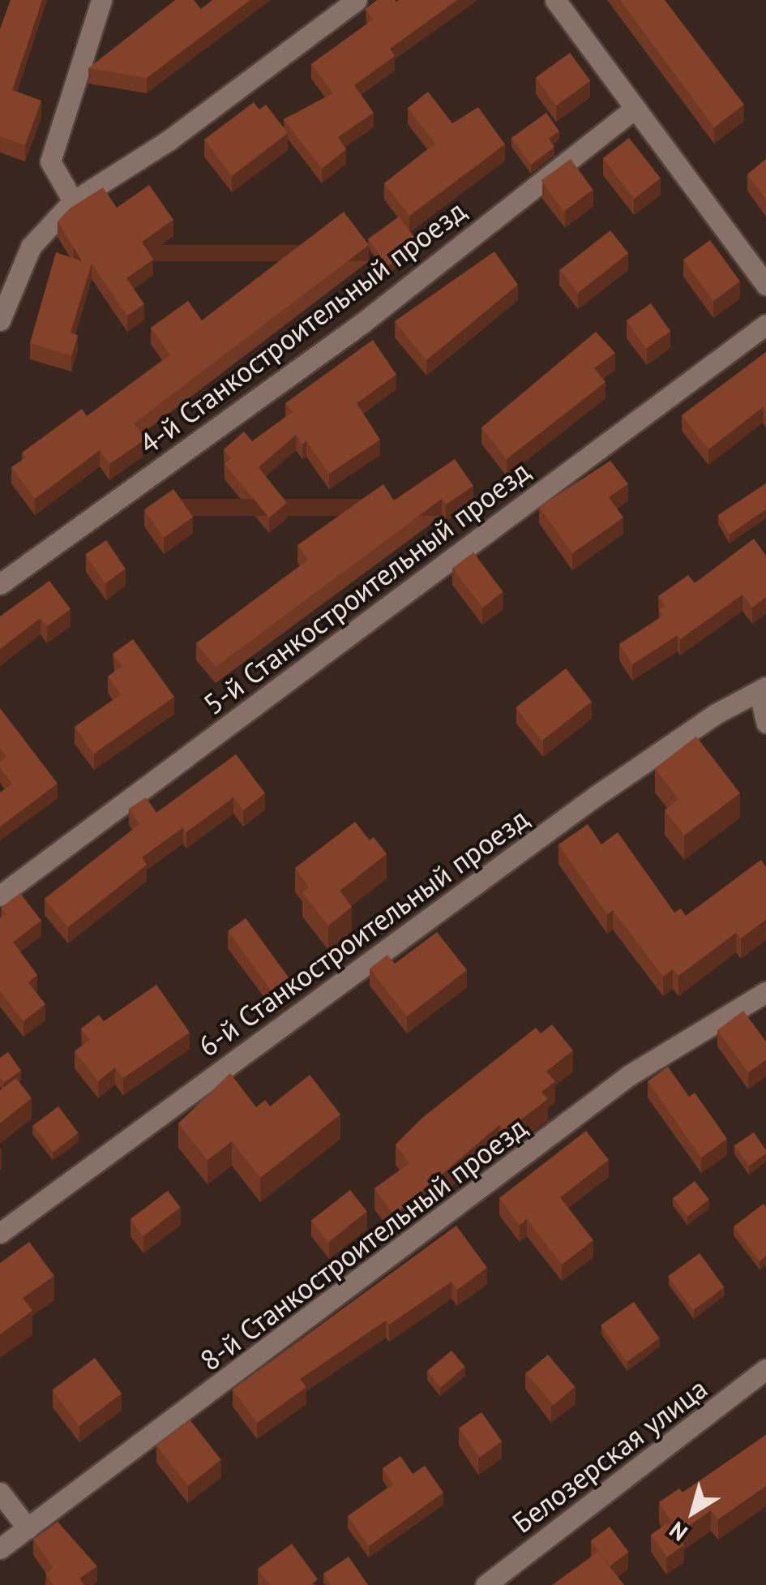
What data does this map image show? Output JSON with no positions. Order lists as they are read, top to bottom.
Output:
{
  "streets": {
    "street": [
      "4-й Станкостроительный проезд",
      "5-й Станкостроительный проезд",
      "6-й Станкостроительный проезд",
      "8-й Станкостроительный проезд",
      "Белозерская улица"
    ]
  },
  "north": "bottom left"
}
